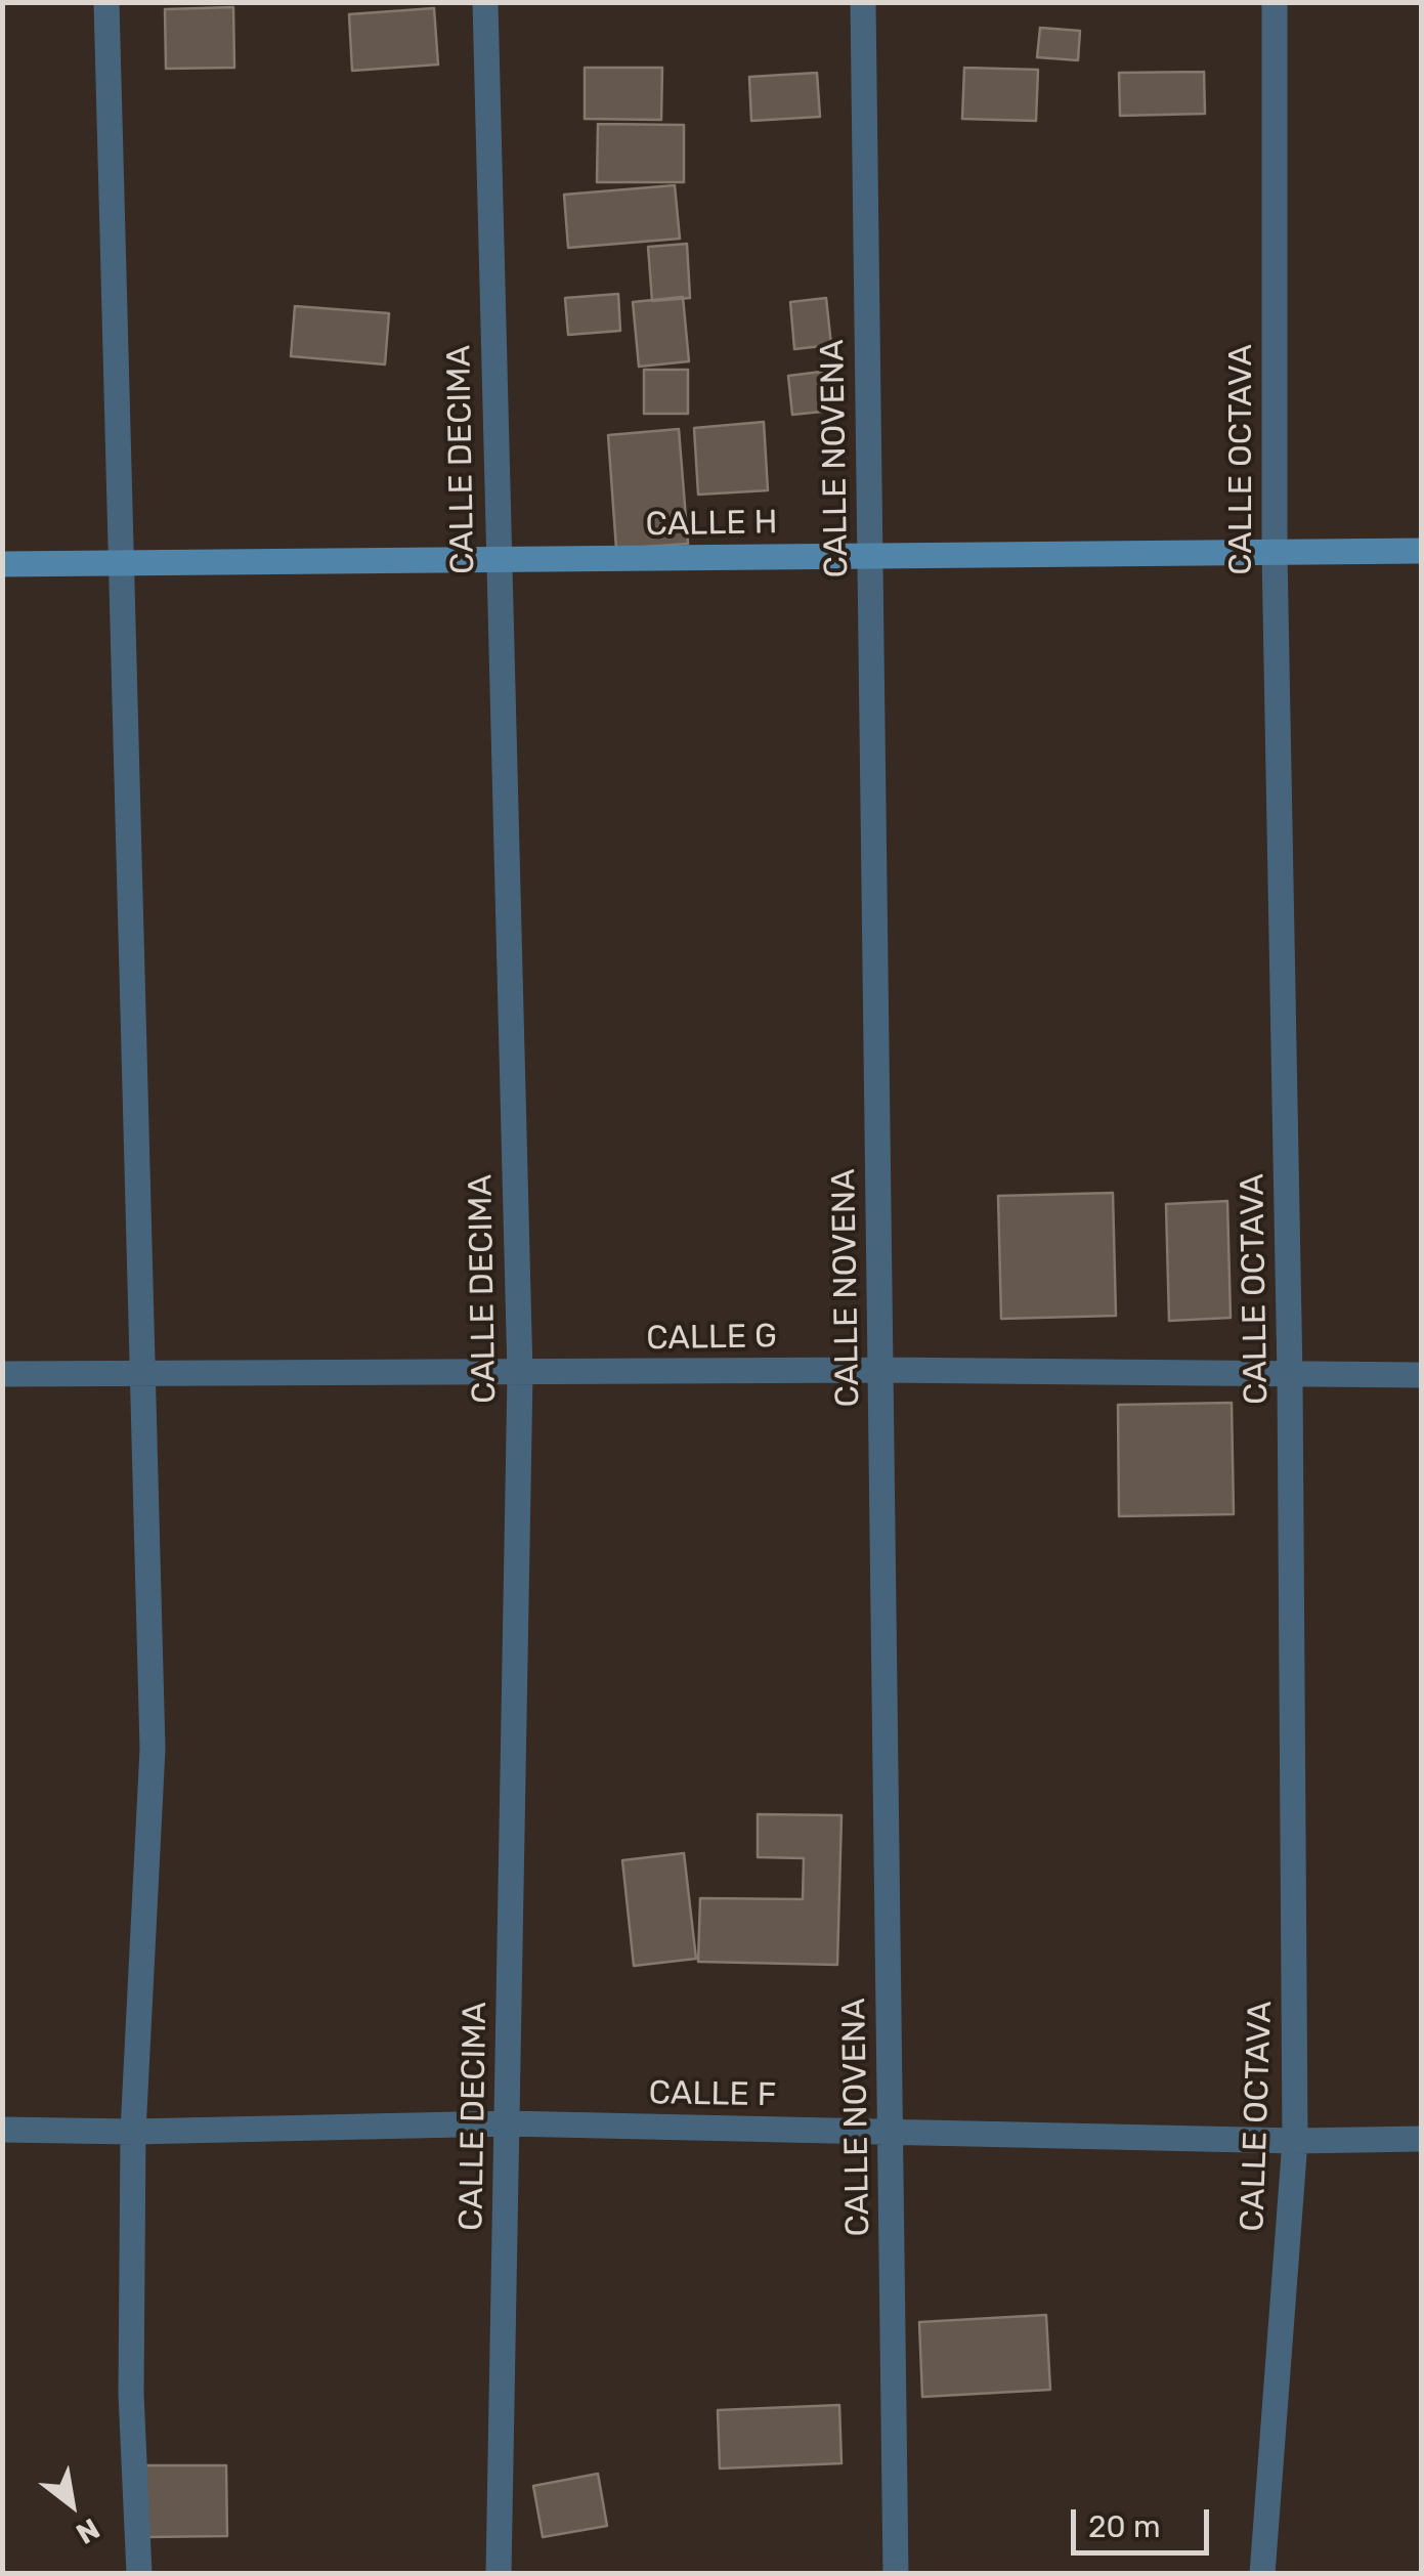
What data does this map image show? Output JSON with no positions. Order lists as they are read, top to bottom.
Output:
{
  "streets": {
    "street": [
      "CALLE NOVENA",
      "CALLE DECIMA",
      "CALLE OCTAVA",
      "CALLE H",
      "CALLE G",
      "CALLE F"
    ]
  },
  "crossings": [
    ["CALLE NOVENA", "CALLE H"],
    ["CALLE NOVENA", "CALLE G"],
    ["CALLE NOVENA", "CALLE F"],
    ["CALLE DECIMA", "CALLE H"],
    ["CALLE DECIMA", "CALLE G"],
    ["CALLE DECIMA", "CALLE F"],
    ["CALLE OCTAVA", "CALLE H"],
    ["CALLE OCTAVA", "CALLE G"],
    ["CALLE OCTAVA", "CALLE F"]
  ],
  "scale_bar": "20 m",
  "north": "bottom right"
}
